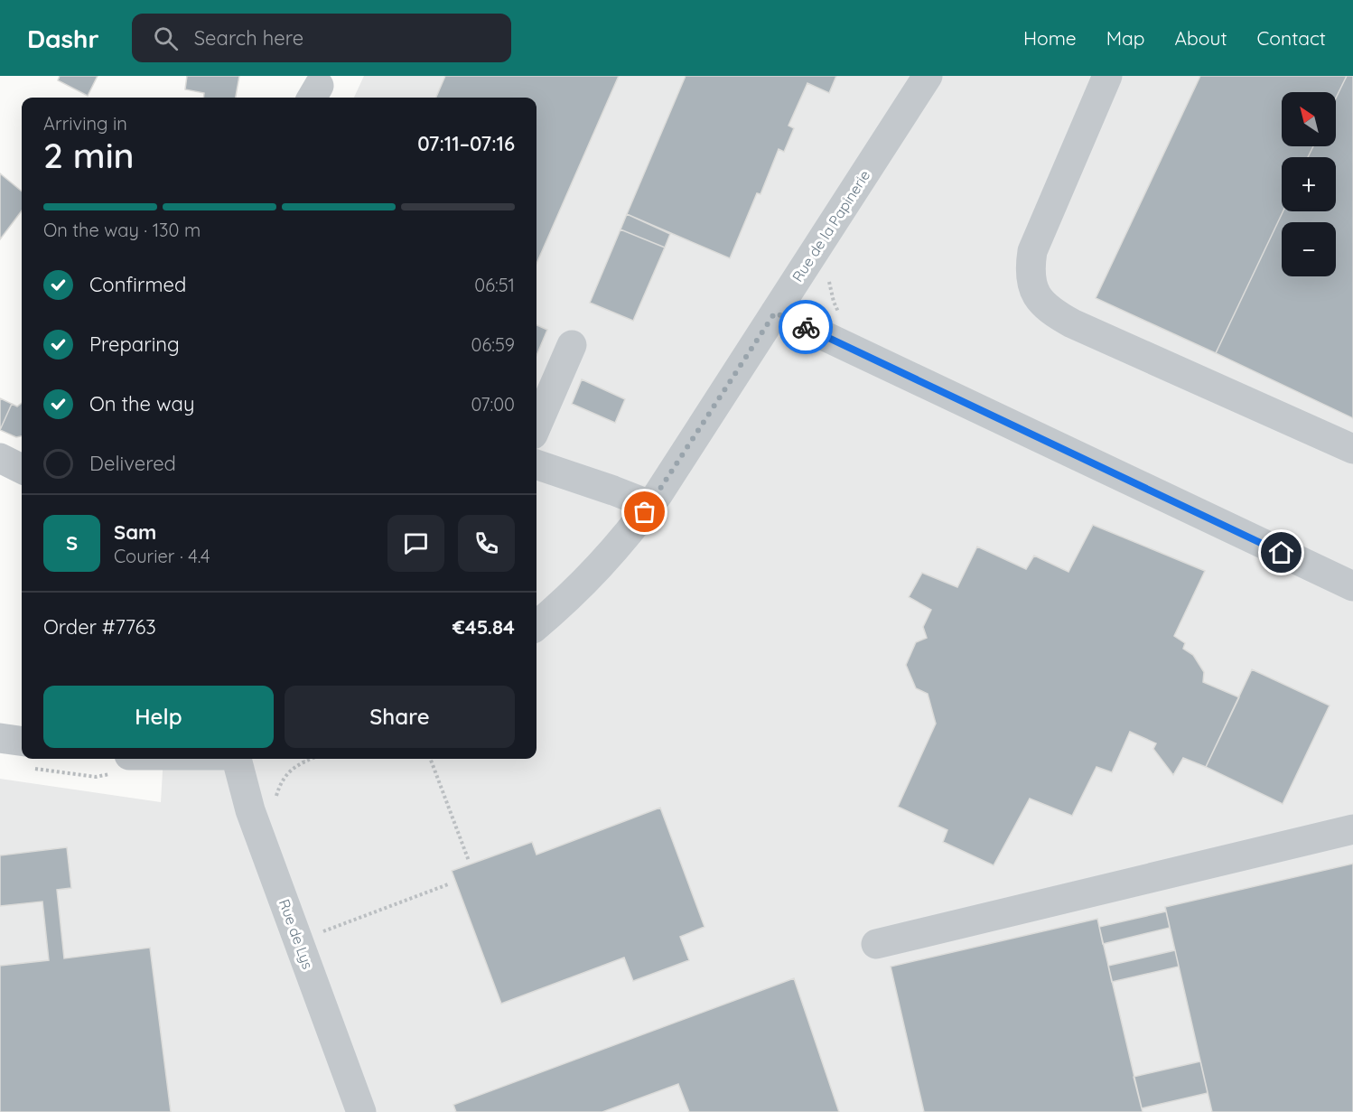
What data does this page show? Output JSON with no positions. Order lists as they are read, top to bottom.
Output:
{
  "streets": {
    "street": ["Rue de la Papinerie", "Rue de Lys"]
  },
  "north": "top left",
  "page": {
    "header": "Dashr",
    "search": "Search here",
    "nav": [
      "Home",
      "Map",
      "About",
      "Contact"
    ],
    "map_buttons": ["+", "−"],
    "heading": ["2 min", "Arriving in", "07:11–07:16"],
    "panel": [
      "Sam",
      "Courier · 4.4",
      "Order #7763",
      "€45.84"
    ],
    "bar": "On the way · 130 m",
    "list": [
      ["Confirmed", "06:51"],
      ["Preparing", "06:59"],
      ["On the way", "07:00"],
      "Delivered"
    ],
    "round": "S",
    "buttons": ["Help", "Share"]
  }
}
